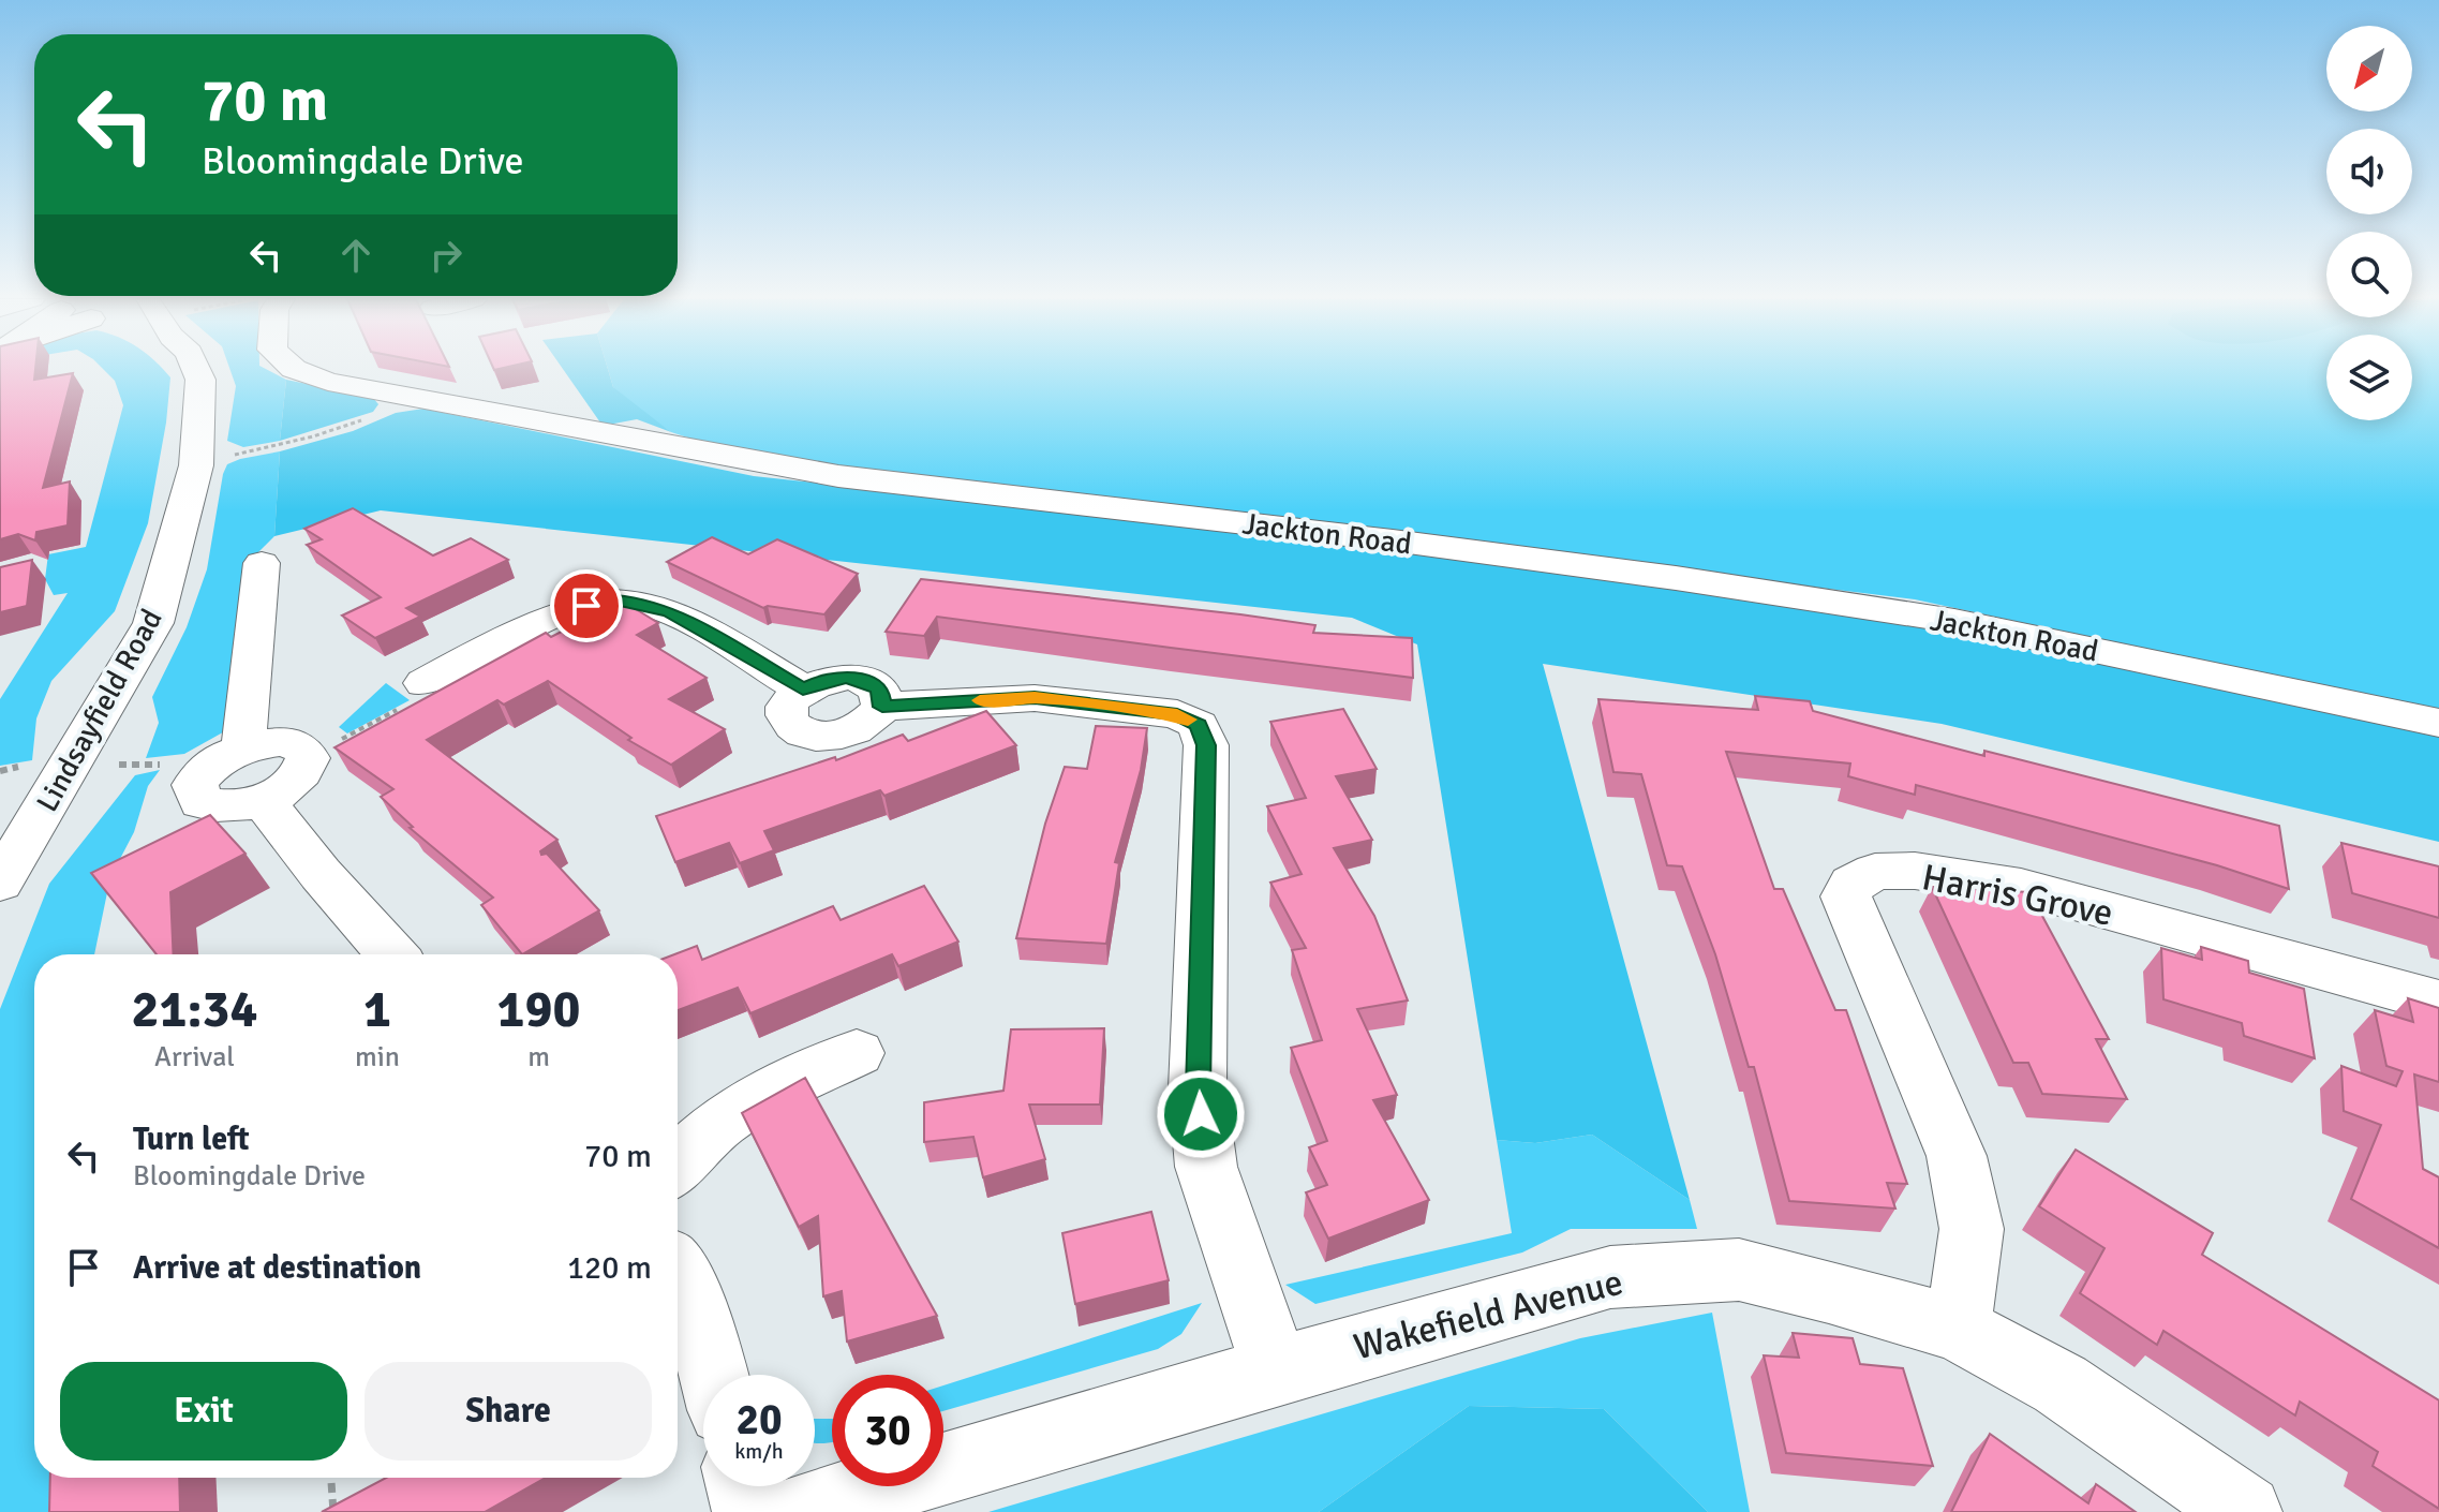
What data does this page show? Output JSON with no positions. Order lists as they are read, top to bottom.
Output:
{
  "streets": {
    "street": [
      "Jackton Road",
      "Lindsayfield Road",
      "Harris Grove",
      "Wakefield Avenue"
    ]
  },
  "crossings": [
    ["Harris Grove", "Wakefield Avenue"]
  ],
  "north": "bottom left",
  "page": {
    "turn": ["70 m", "Bloomingdale Drive"],
    "eta": [
      "21:34",
      "Arrival",
      "1",
      "min",
      "190",
      "m"
    ],
    "list": [
      {
        "name": "Turn left",
        "note": "Bloomingdale Drive",
        "value": "70 m"
      },
      {
        "name": "Arrive at destination",
        "value": "120 m"
      }
    ],
    "buttons": ["Exit", "Share"],
    "speed": "20 km/h",
    "limit": "30"
  }
}
